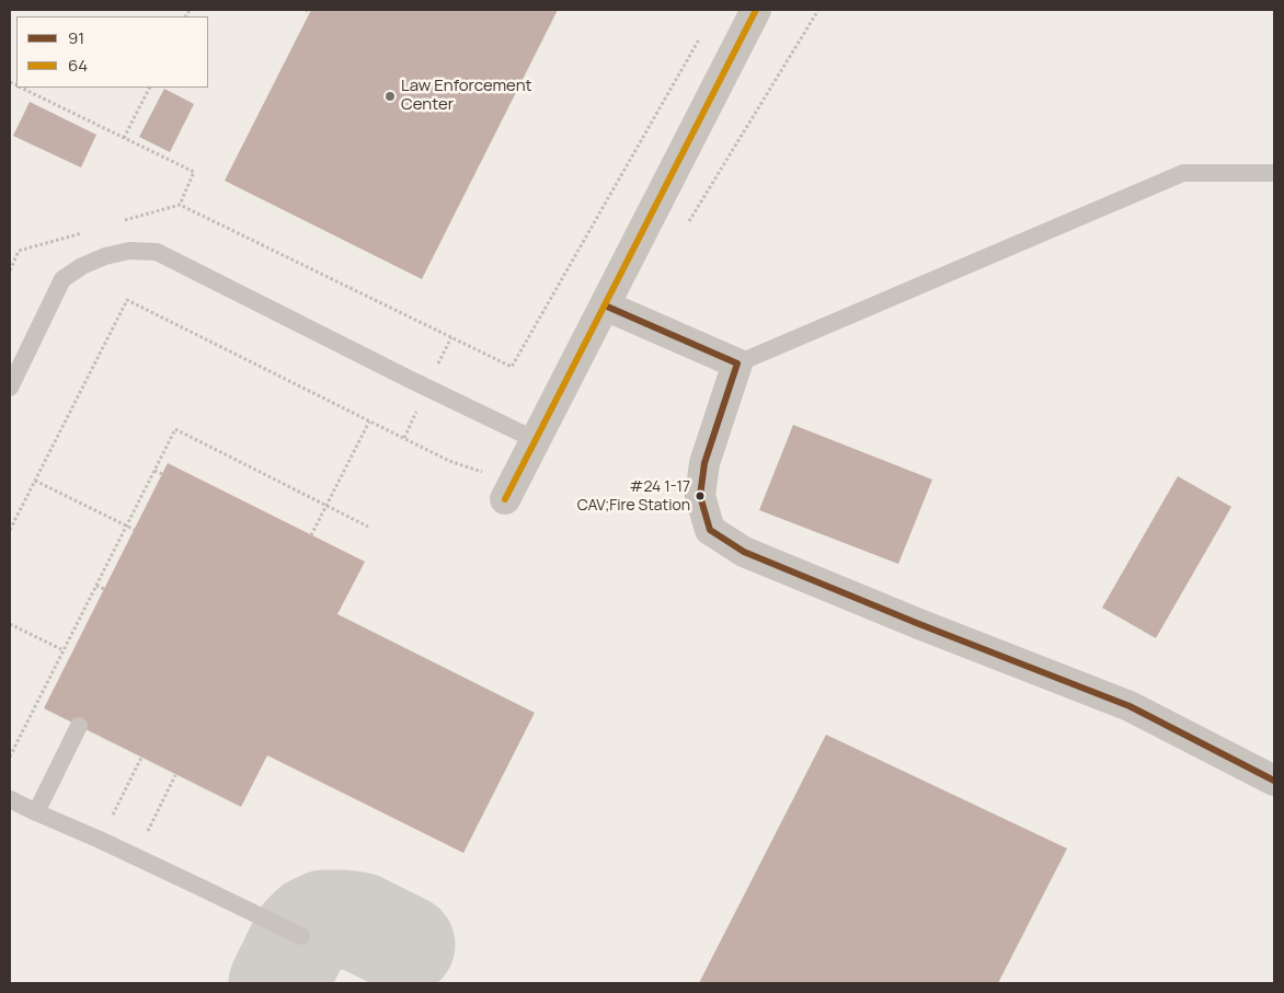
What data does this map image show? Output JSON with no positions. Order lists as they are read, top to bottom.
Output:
{
  "places": ["Law Enforcement Center", "#24 1-17 CAV;Fire Station"],
  "lines": ["transit line 64", "transit line 91"],
  "legend": ["91", "64"]
}
